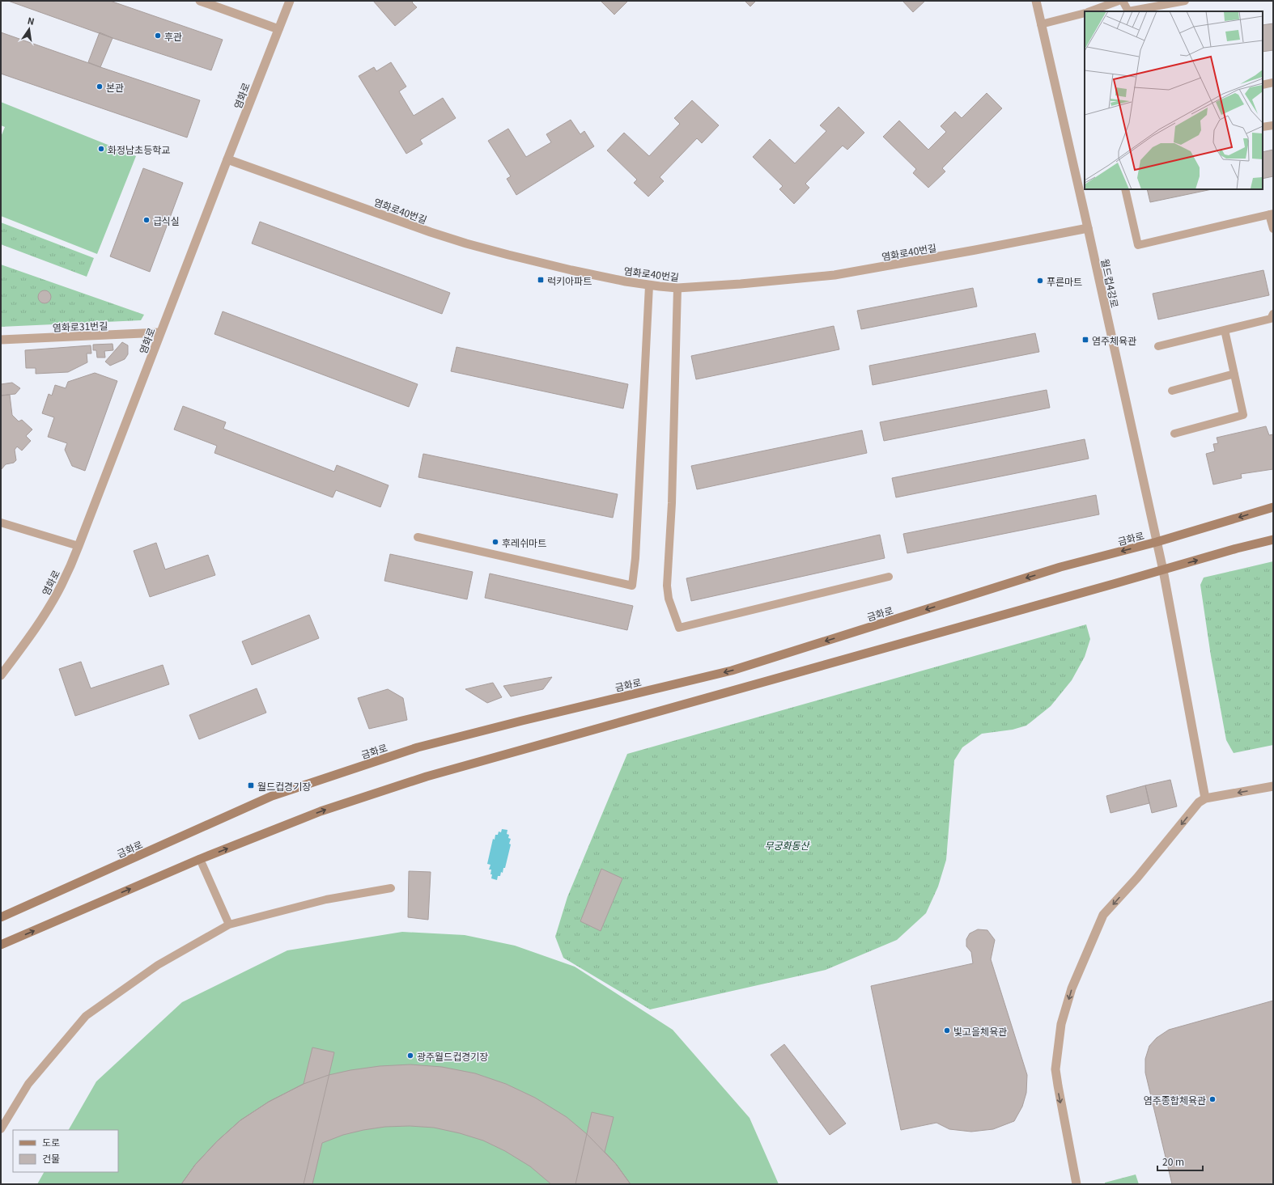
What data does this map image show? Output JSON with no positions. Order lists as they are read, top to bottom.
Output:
{
  "streets": {
    "main road": ["금화로"],
    "street": [
      "염화로",
      "염화로40번길",
      "월드컵4강로",
      "염화로31번길"
    ]
  },
  "crossings": [
    ["염화로", "염화로40번길"],
    ["염화로", "염화로31번길"],
    ["염화로40번길", "월드컵4강로"],
    ["월드컵4강로", "금화로"]
  ],
  "parks": ["무궁화동산"],
  "places": {
    "other": [
      "후관",
      "본관",
      "화정남초등학교",
      "급식실",
      "푸른마트",
      "후레쉬마트",
      "빛고을체육관",
      "광주월드컵경기장",
      "염주종합체육관"
    ],
    "transit": ["럭키아파트", "염주체육관", "월드컵경기장"]
  },
  "legend": ["도로", "건물"],
  "scale_bar": "20 m",
  "north": "top"
}
